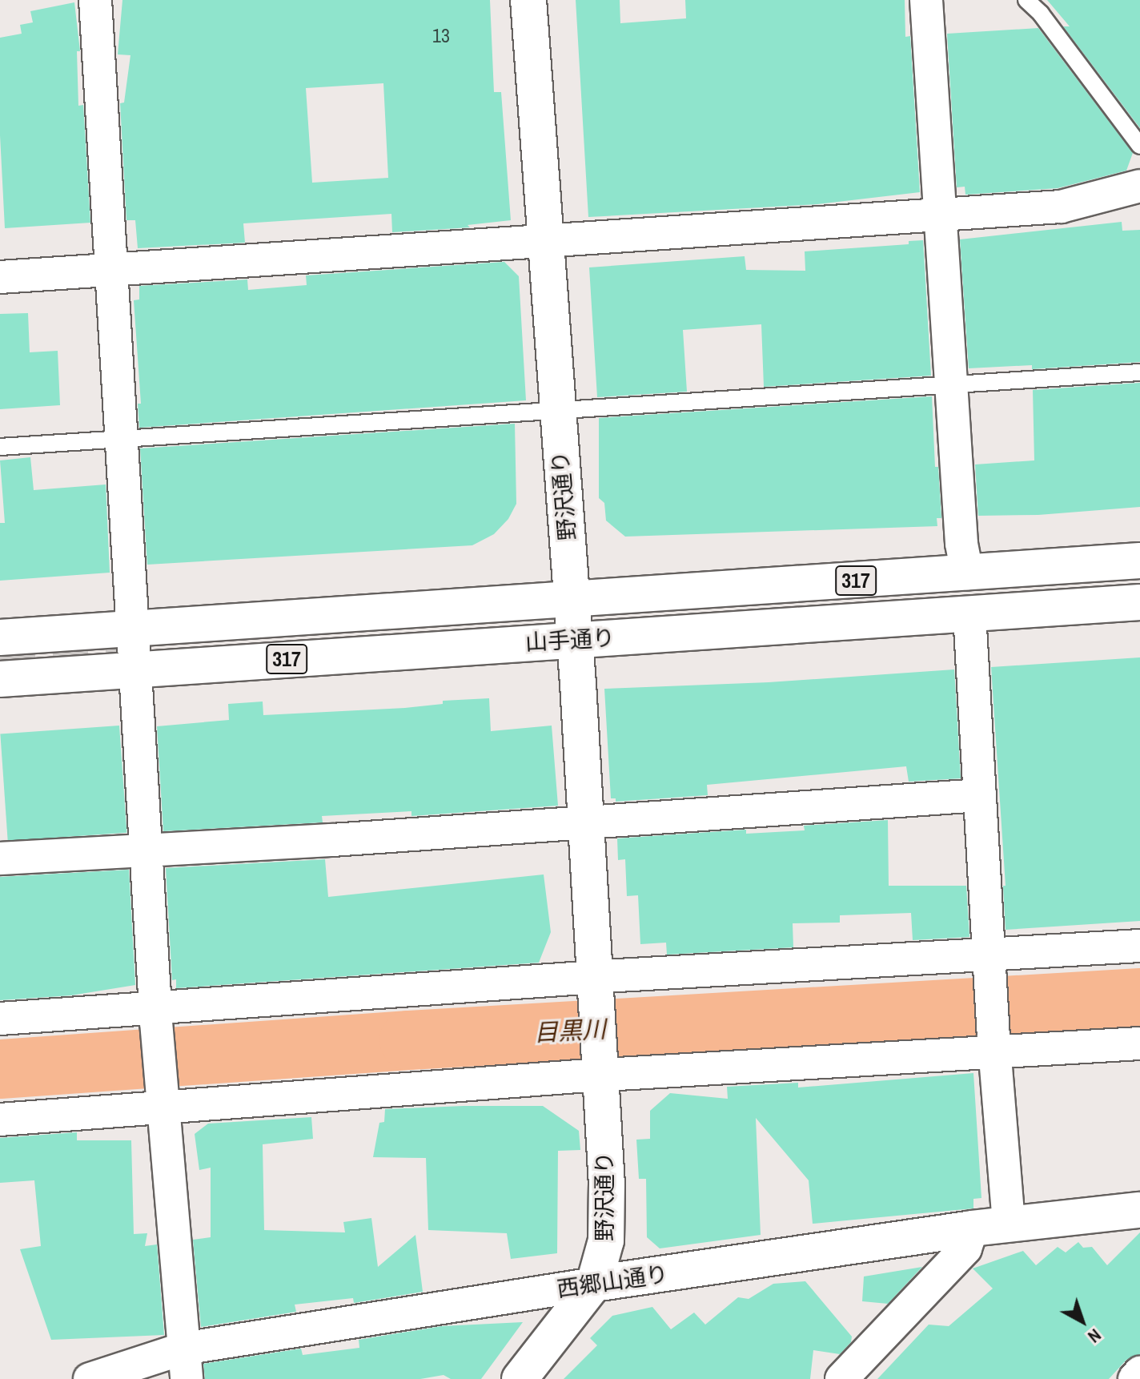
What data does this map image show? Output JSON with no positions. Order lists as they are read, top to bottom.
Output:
{
  "streets": {
    "main road": [
      "野沢通り",
      "317",
      "山手通り",
      "西郷山通り"
    ]
  },
  "crossings": [
    ["野沢通り", "山手通り"],
    ["野沢通り", "西郷山通り"]
  ],
  "water": ["目黒川"],
  "house_numbers": ["13"],
  "north": "bottom right"
}
